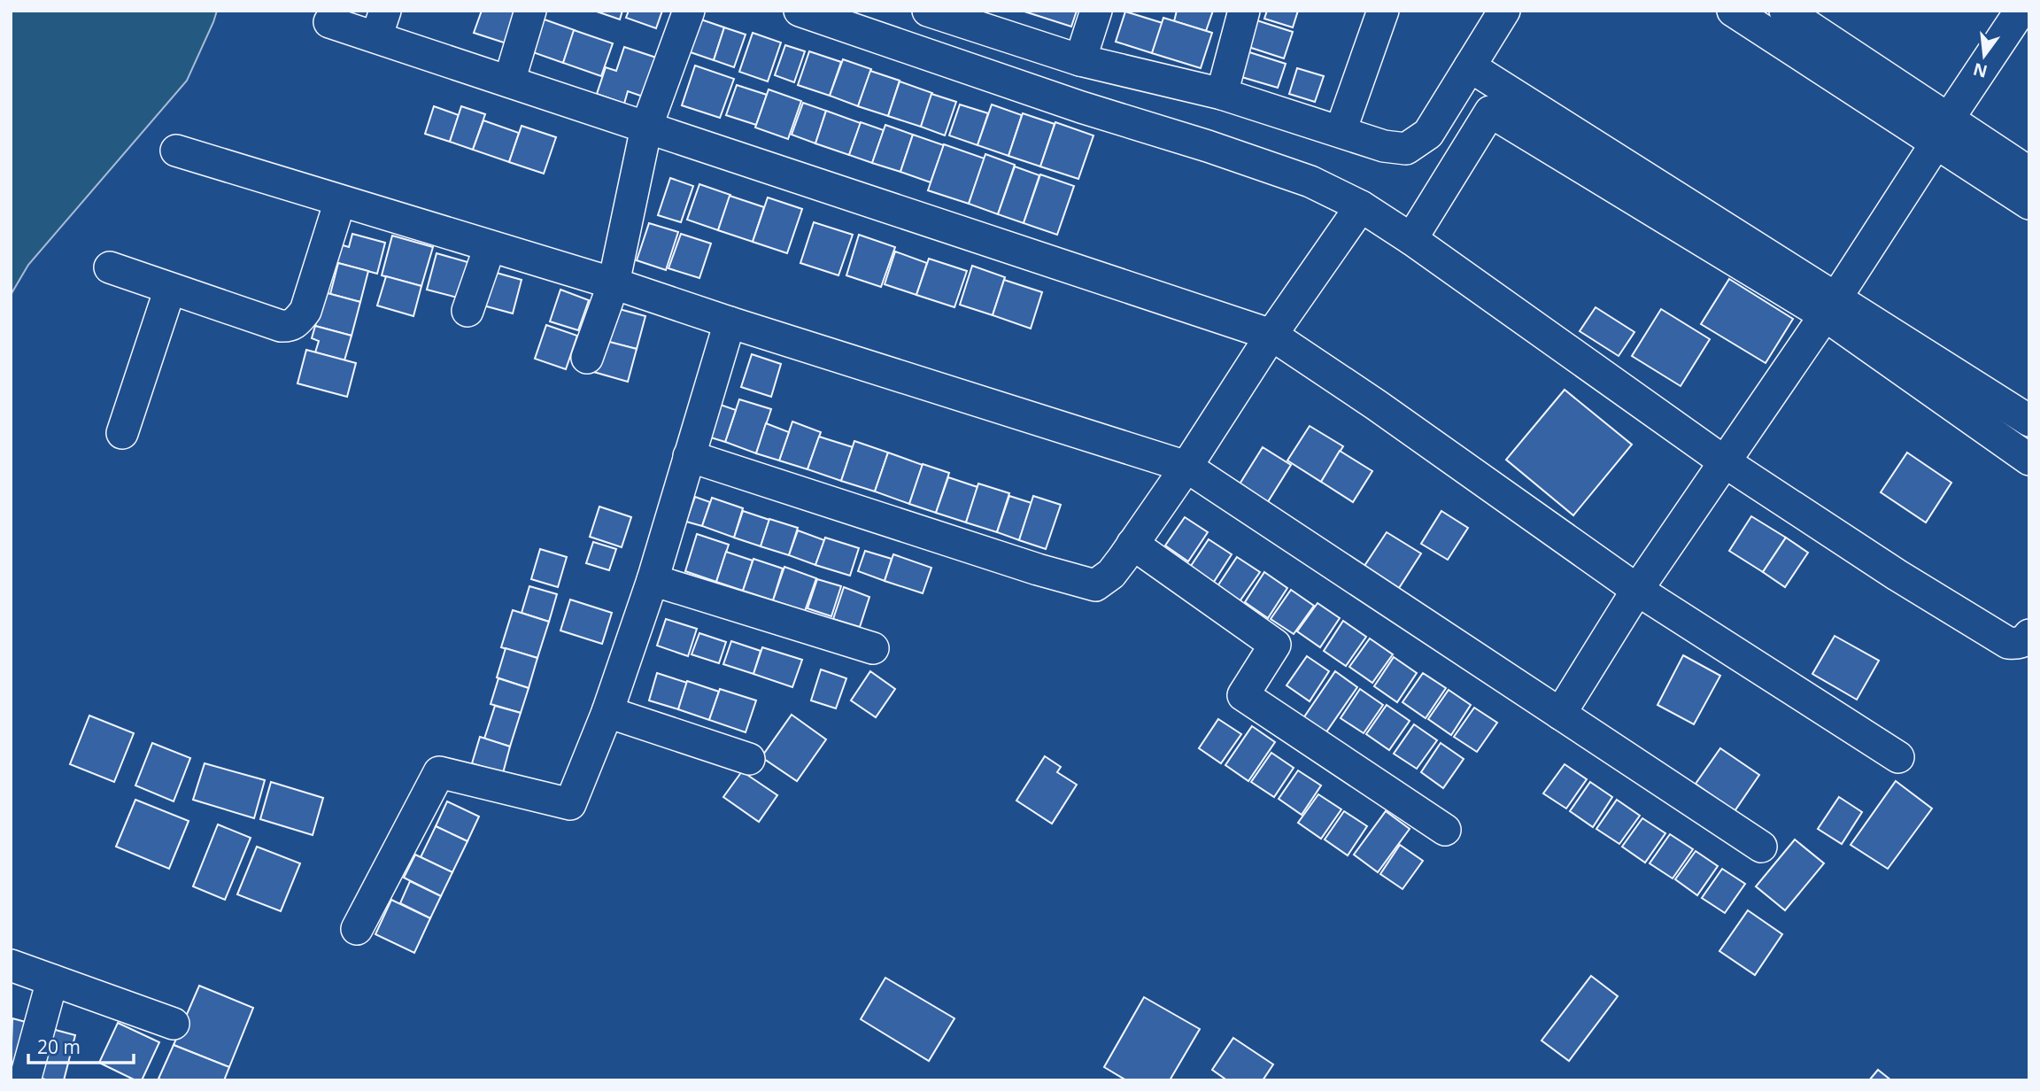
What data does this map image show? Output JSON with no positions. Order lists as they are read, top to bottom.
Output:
{
  "scale_bar": "20 m",
  "north": "bottom"
}
